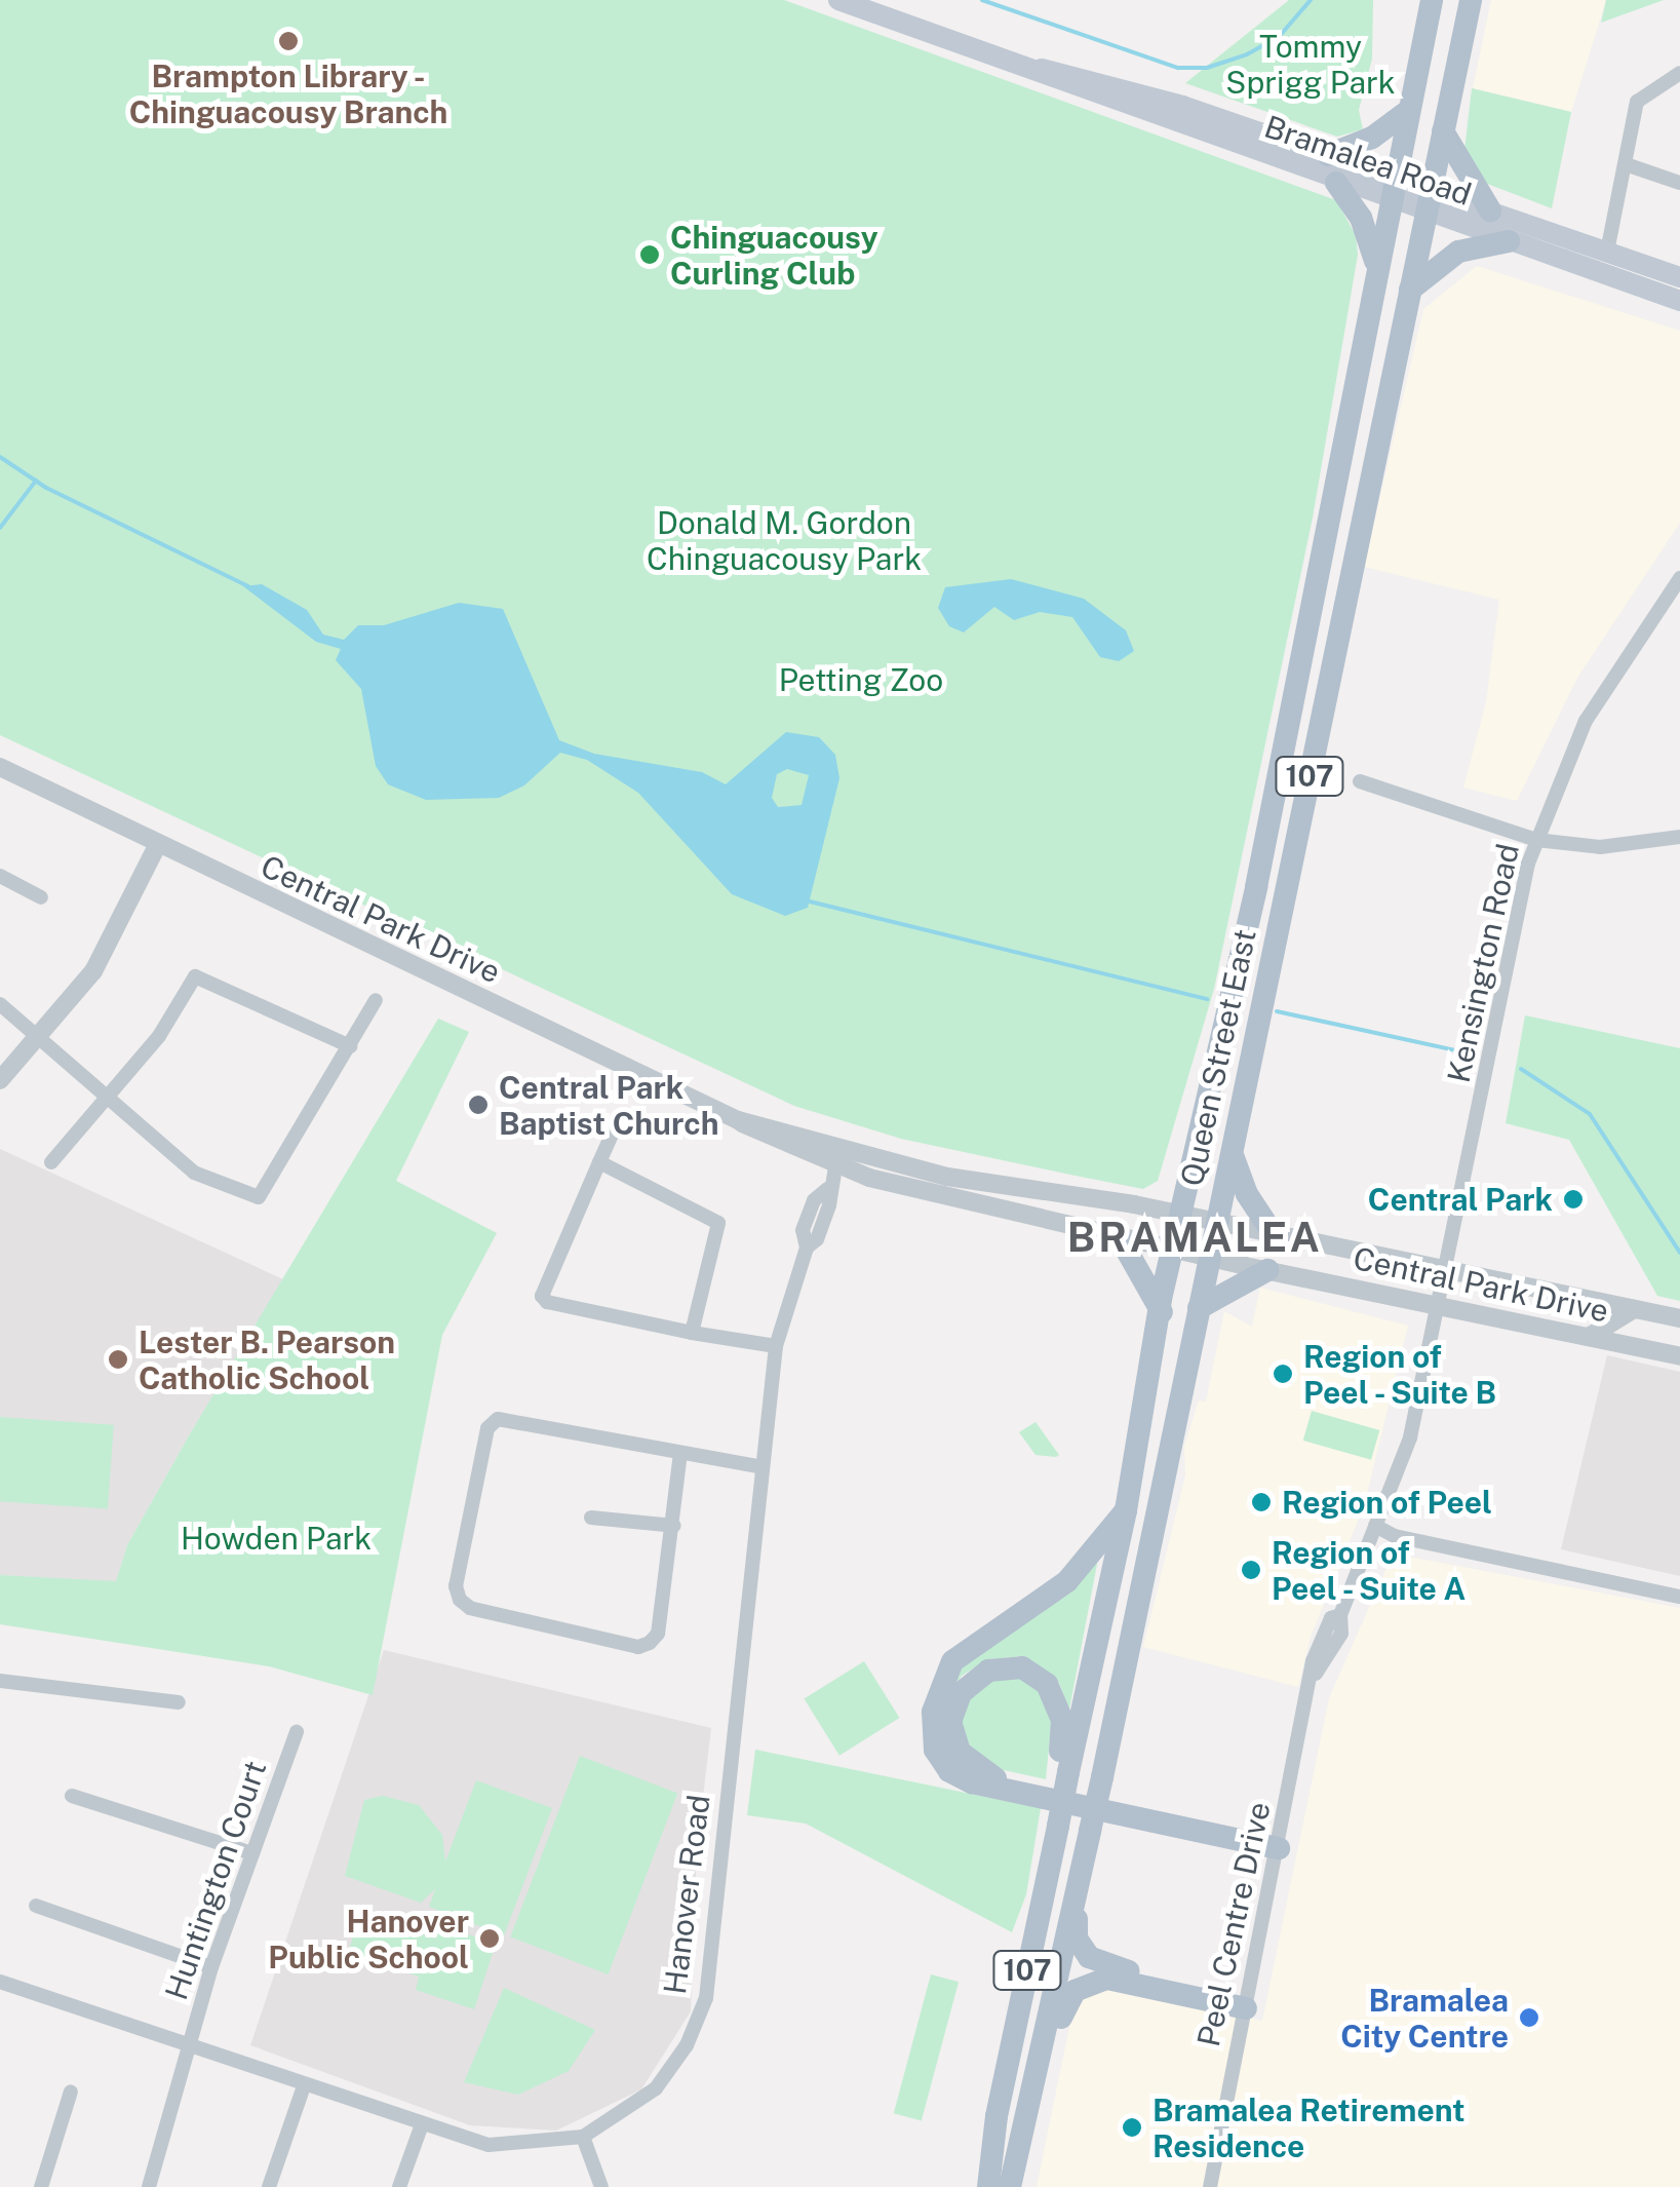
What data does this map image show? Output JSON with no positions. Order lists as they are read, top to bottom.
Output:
{
  "streets": {
    "main road": ["Bramalea Road", "107", "Queen Street East"],
    "street": [
      "Central Park Drive",
      "Kensington Road",
      "Huntington Court",
      "Hanover Road",
      "Peel Centre Drive"
    ]
  },
  "crossings": [
    ["Bramalea Road", "Queen Street East"],
    ["Central Park Drive", "Kensington Road"],
    ["Central Park Drive", "Queen Street East"],
    ["Central Park Drive", "Hanover Road"],
    ["Central Park Drive", "Peel Centre Drive"],
    ["Kensington Road", "Peel Centre Drive"],
    ["Huntington Court", "Hanover Road"]
  ],
  "districts": ["BRAMALEA"],
  "parks": [
    "Tommy Sprigg Park",
    "Donald M. Gordon Chinguacousy Park",
    "Petting Zoo",
    "Howden Park"
  ],
  "places": [
    "Brampton Library - Chinguacousy Branch",
    "Chinguacousy Curling Club",
    "Central Park Baptist Church",
    "Central Park",
    "Lester B. Pearson Catholic School",
    "Region of Peel - Suite B",
    "Region of Peel",
    "Region of Peel - Suite A",
    "Hanover Public School",
    "Bramalea City Centre",
    "Bramalea Retirement Residence"
  ]
}
